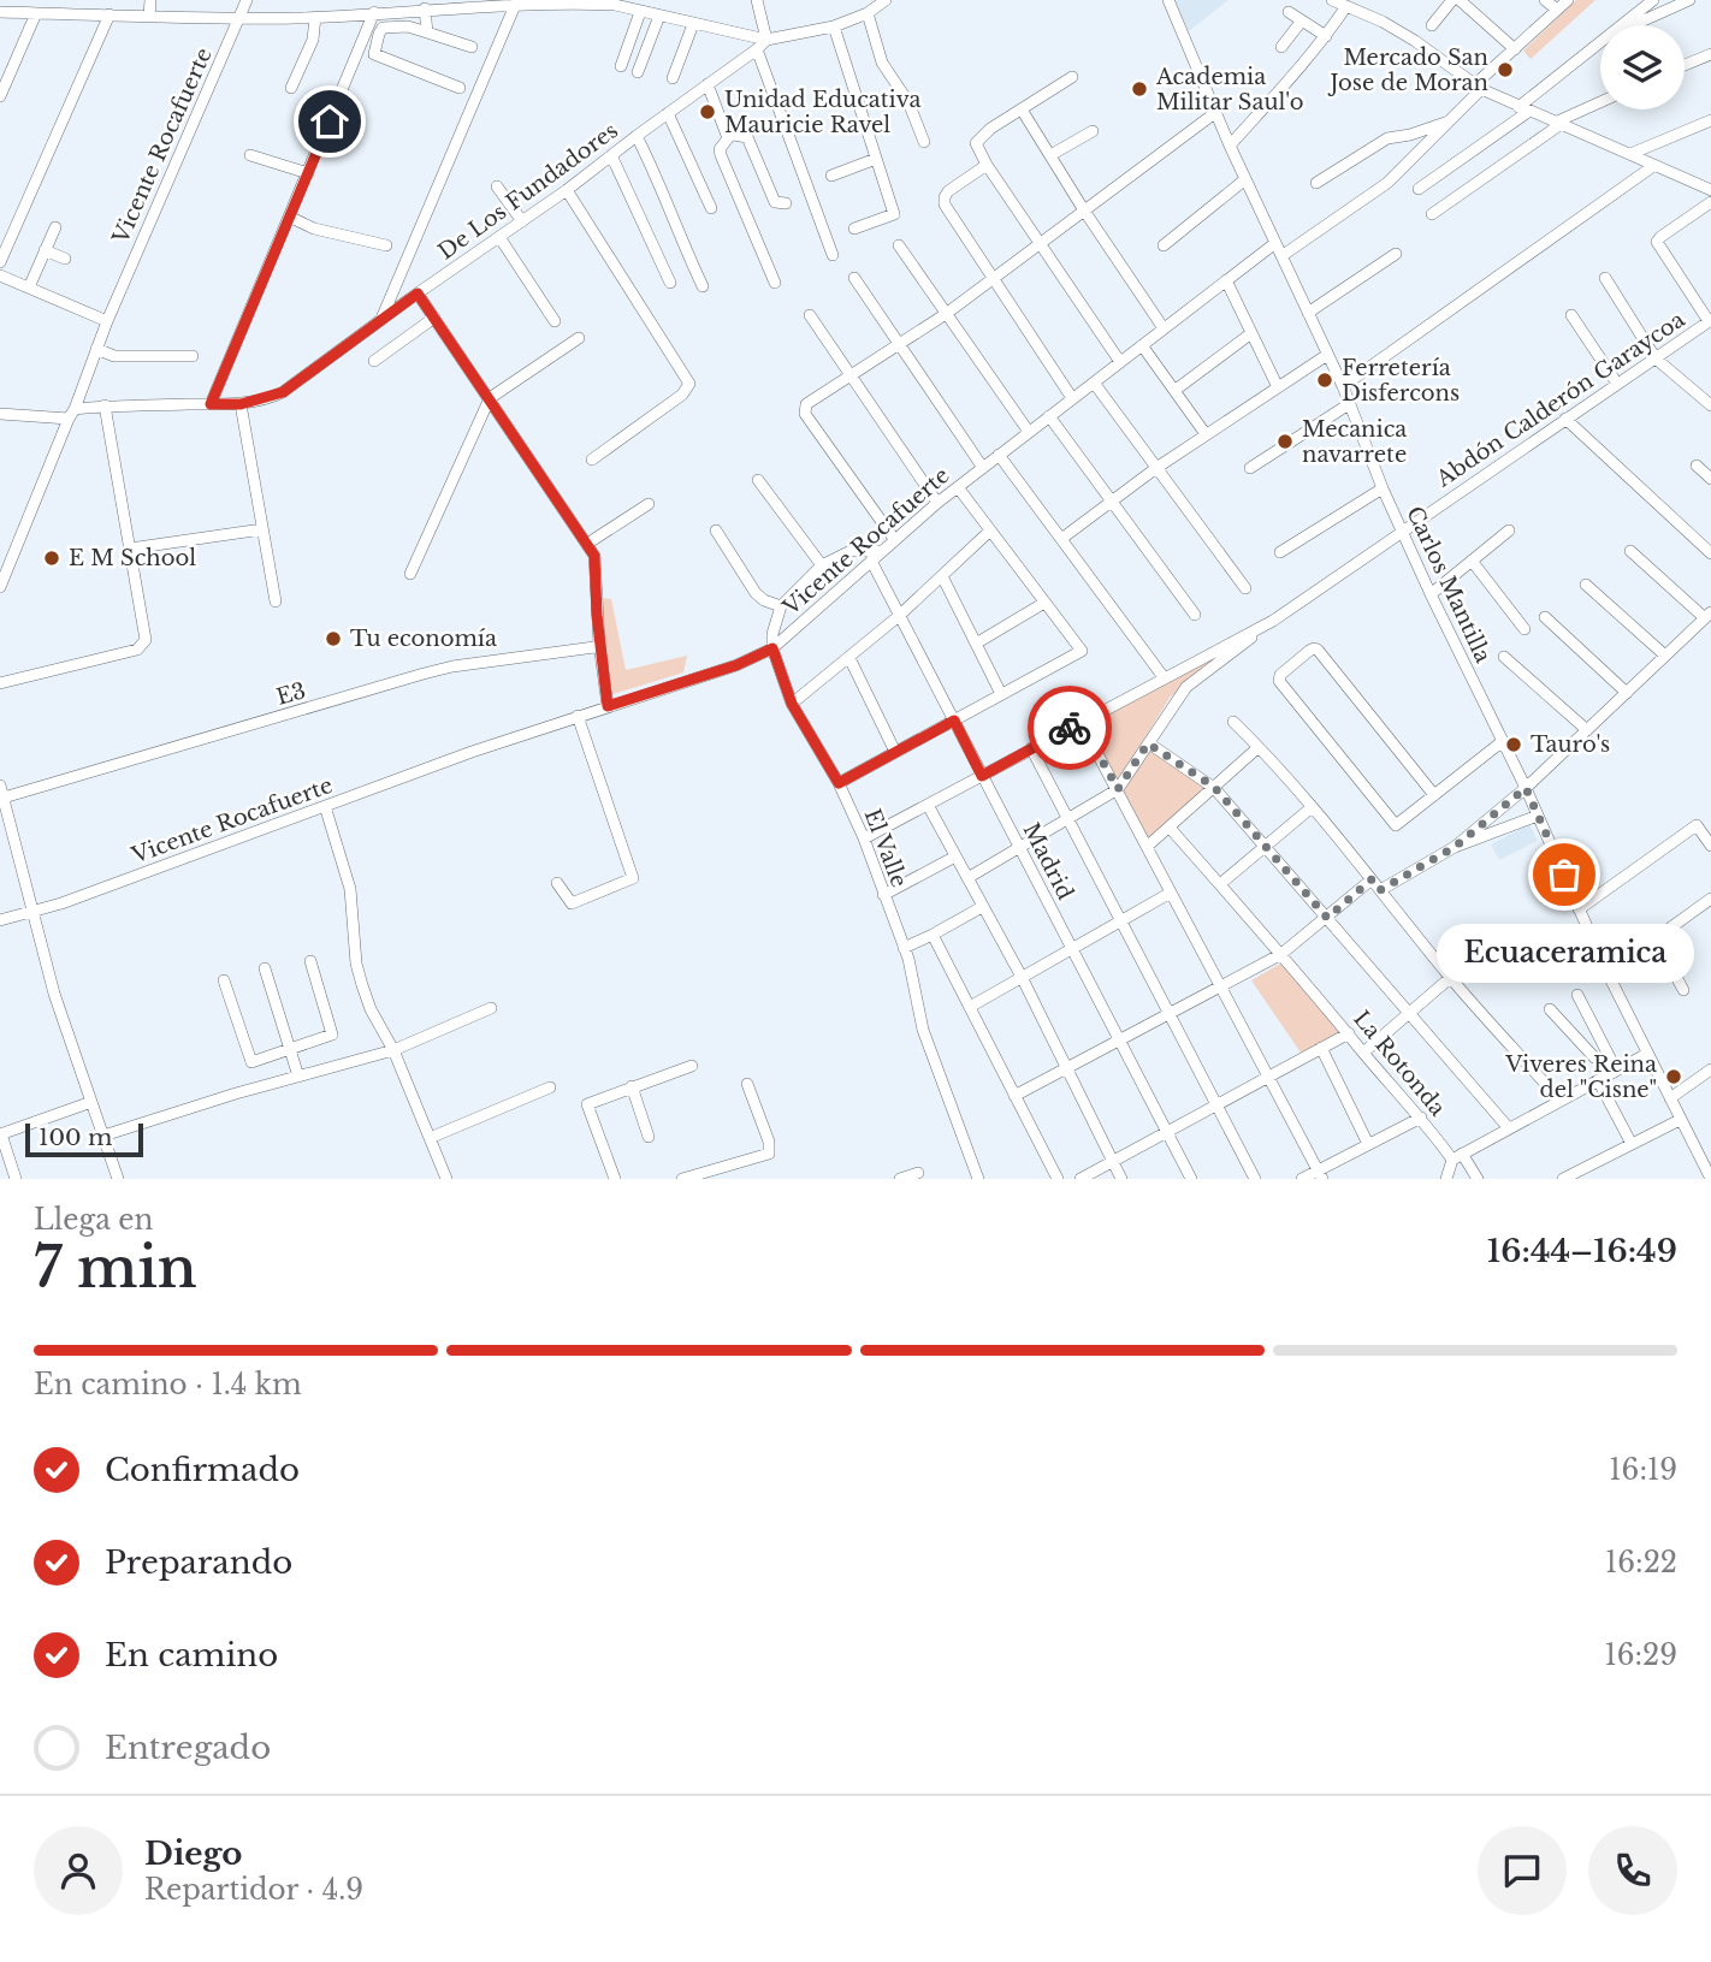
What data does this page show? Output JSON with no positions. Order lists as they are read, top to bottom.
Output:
{
  "streets": {
    "street": [
      "Vicente Rocafuerte",
      "De Los Fundadores",
      "Abdón Calderón Garaycoa",
      "Carlos Mantilla",
      "E3",
      "El Valle",
      "Madrid",
      "La Rotonda"
    ]
  },
  "crossings": [
    ["Vicente Rocafuerte", "De Los Fundadores"],
    ["Vicente Rocafuerte", "Carlos Mantilla"],
    ["Vicente Rocafuerte", "El Valle"],
    ["Vicente Rocafuerte", "Madrid"],
    ["Abdón Calderón Garaycoa", "Carlos Mantilla"],
    ["Abdón Calderón Garaycoa", "El Valle"],
    ["Abdón Calderón Garaycoa", "Madrid"]
  ],
  "places": [
    "Mercado San Jose de Moran",
    "Academia Militar Saul'o",
    "Unidad Educativa Mauricie Ravel",
    "Ferretería Disfercons",
    "Mecanica navarrete",
    "E M School",
    "Tu economía",
    "Tauro's",
    "Ecuaceramica",
    "Viveres Reina del \"Cisne\""
  ],
  "scale_bar": "100 m",
  "page": {
    "bubble": "Ecuaceramica",
    "scale": "100 m",
    "heading": ["7 min", "Llega en", "16:44–16:49"],
    "panel": ["Diego", "Repartidor · 4.9"],
    "bar": "En camino · 1.4 km",
    "list": [
      ["Confirmado", "16:19"],
      ["Preparando", "16:22"],
      ["En camino", "16:29"],
      "Entregado"
    ]
  }
}
